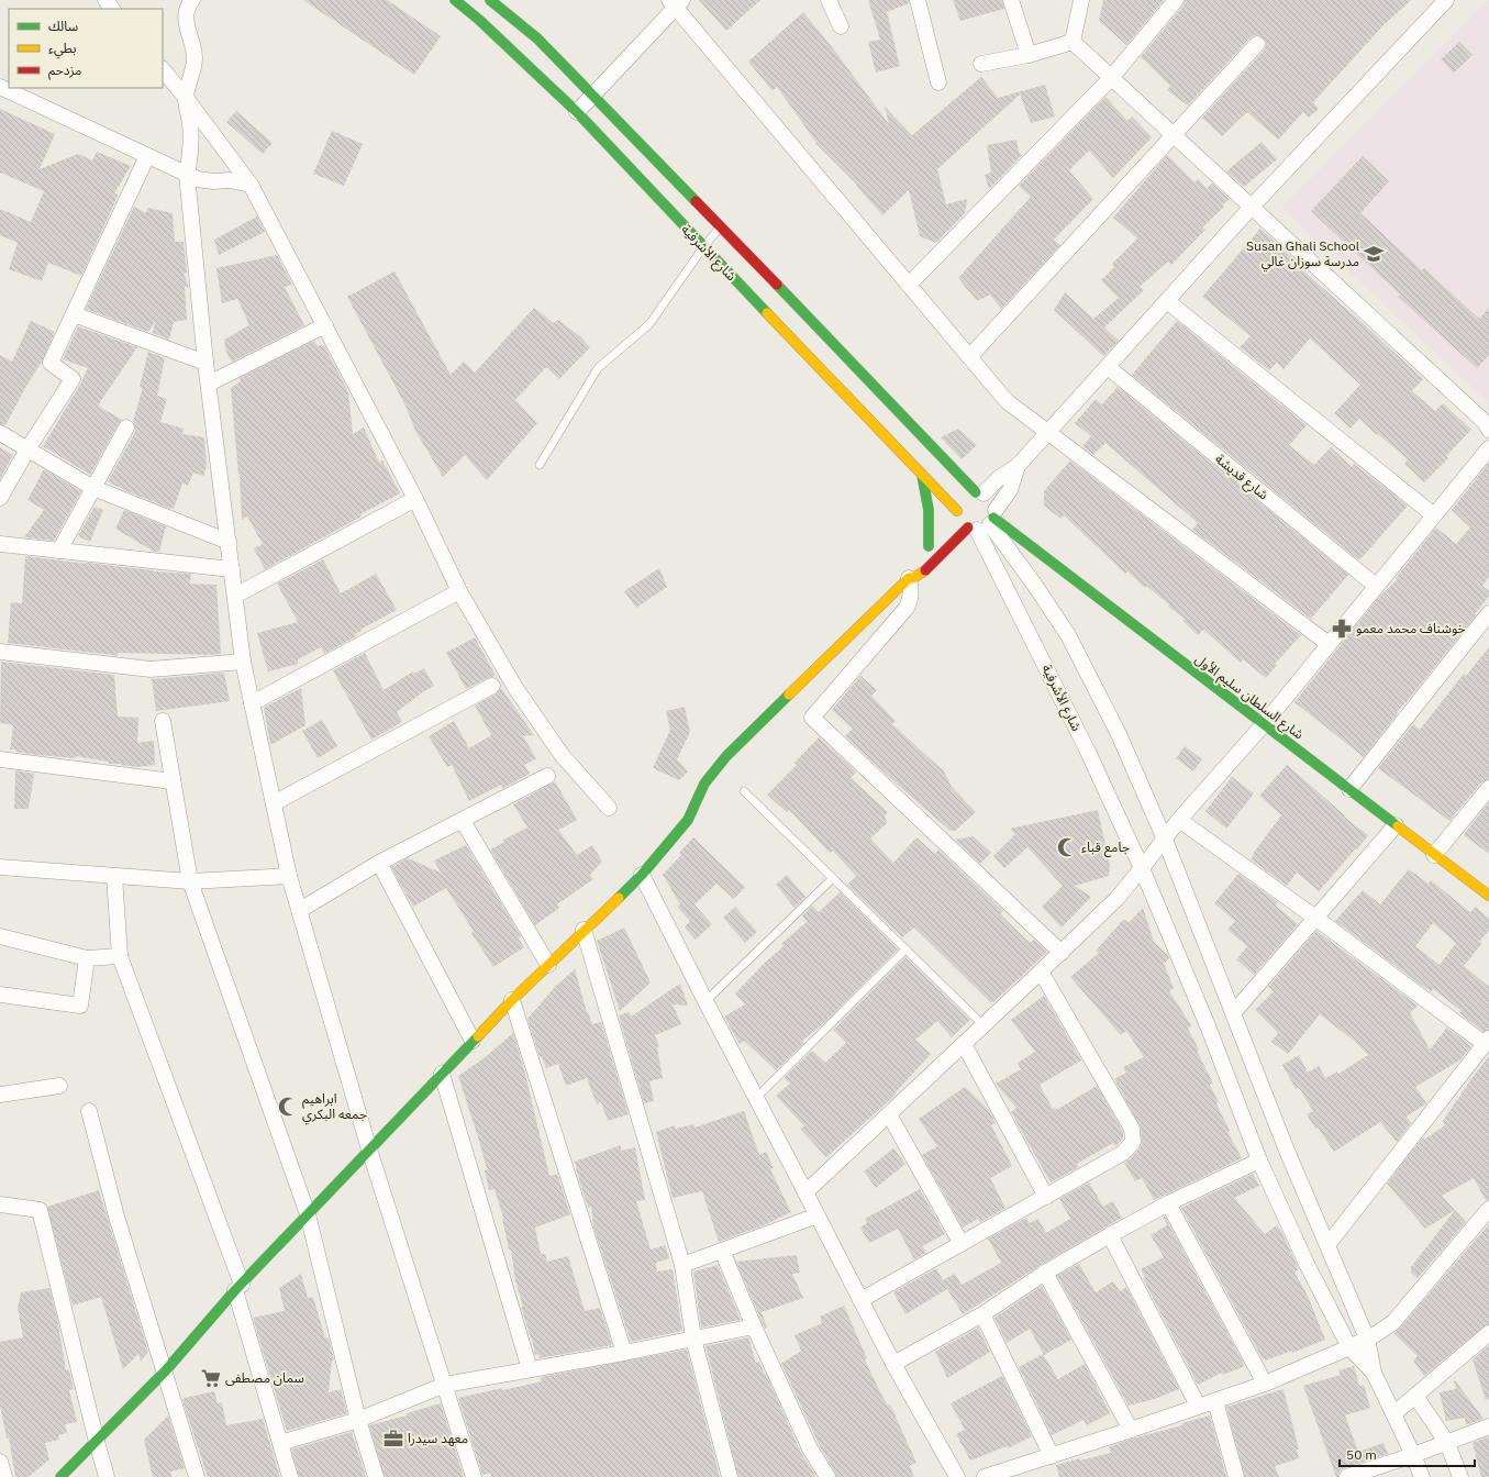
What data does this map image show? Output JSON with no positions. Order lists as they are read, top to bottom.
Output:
{
  "streets": {
    "street": ["شارع الأشرفية", "شارع قديشة", "شارع السلطان سليم الأول"]
  },
  "crossings": [
    ["شارع الأشرفية", "شارع السلطان سليم الأول"]
  ],
  "places": {
    "school or university": ["Susan Ghali School مدرسة سوزان غالي"],
    "pharmacy": ["خوشناف محمد معمو"],
    "mosque": ["جامع قباء", "ابراهيم جمعه البكري"],
    "supermarket": ["سمان مصطفى"],
    "office": ["معهد سيدرا"]
  },
  "legend": ["سالك", "بطيء", "مزدحم"],
  "scale_bar": "50 m"
}
